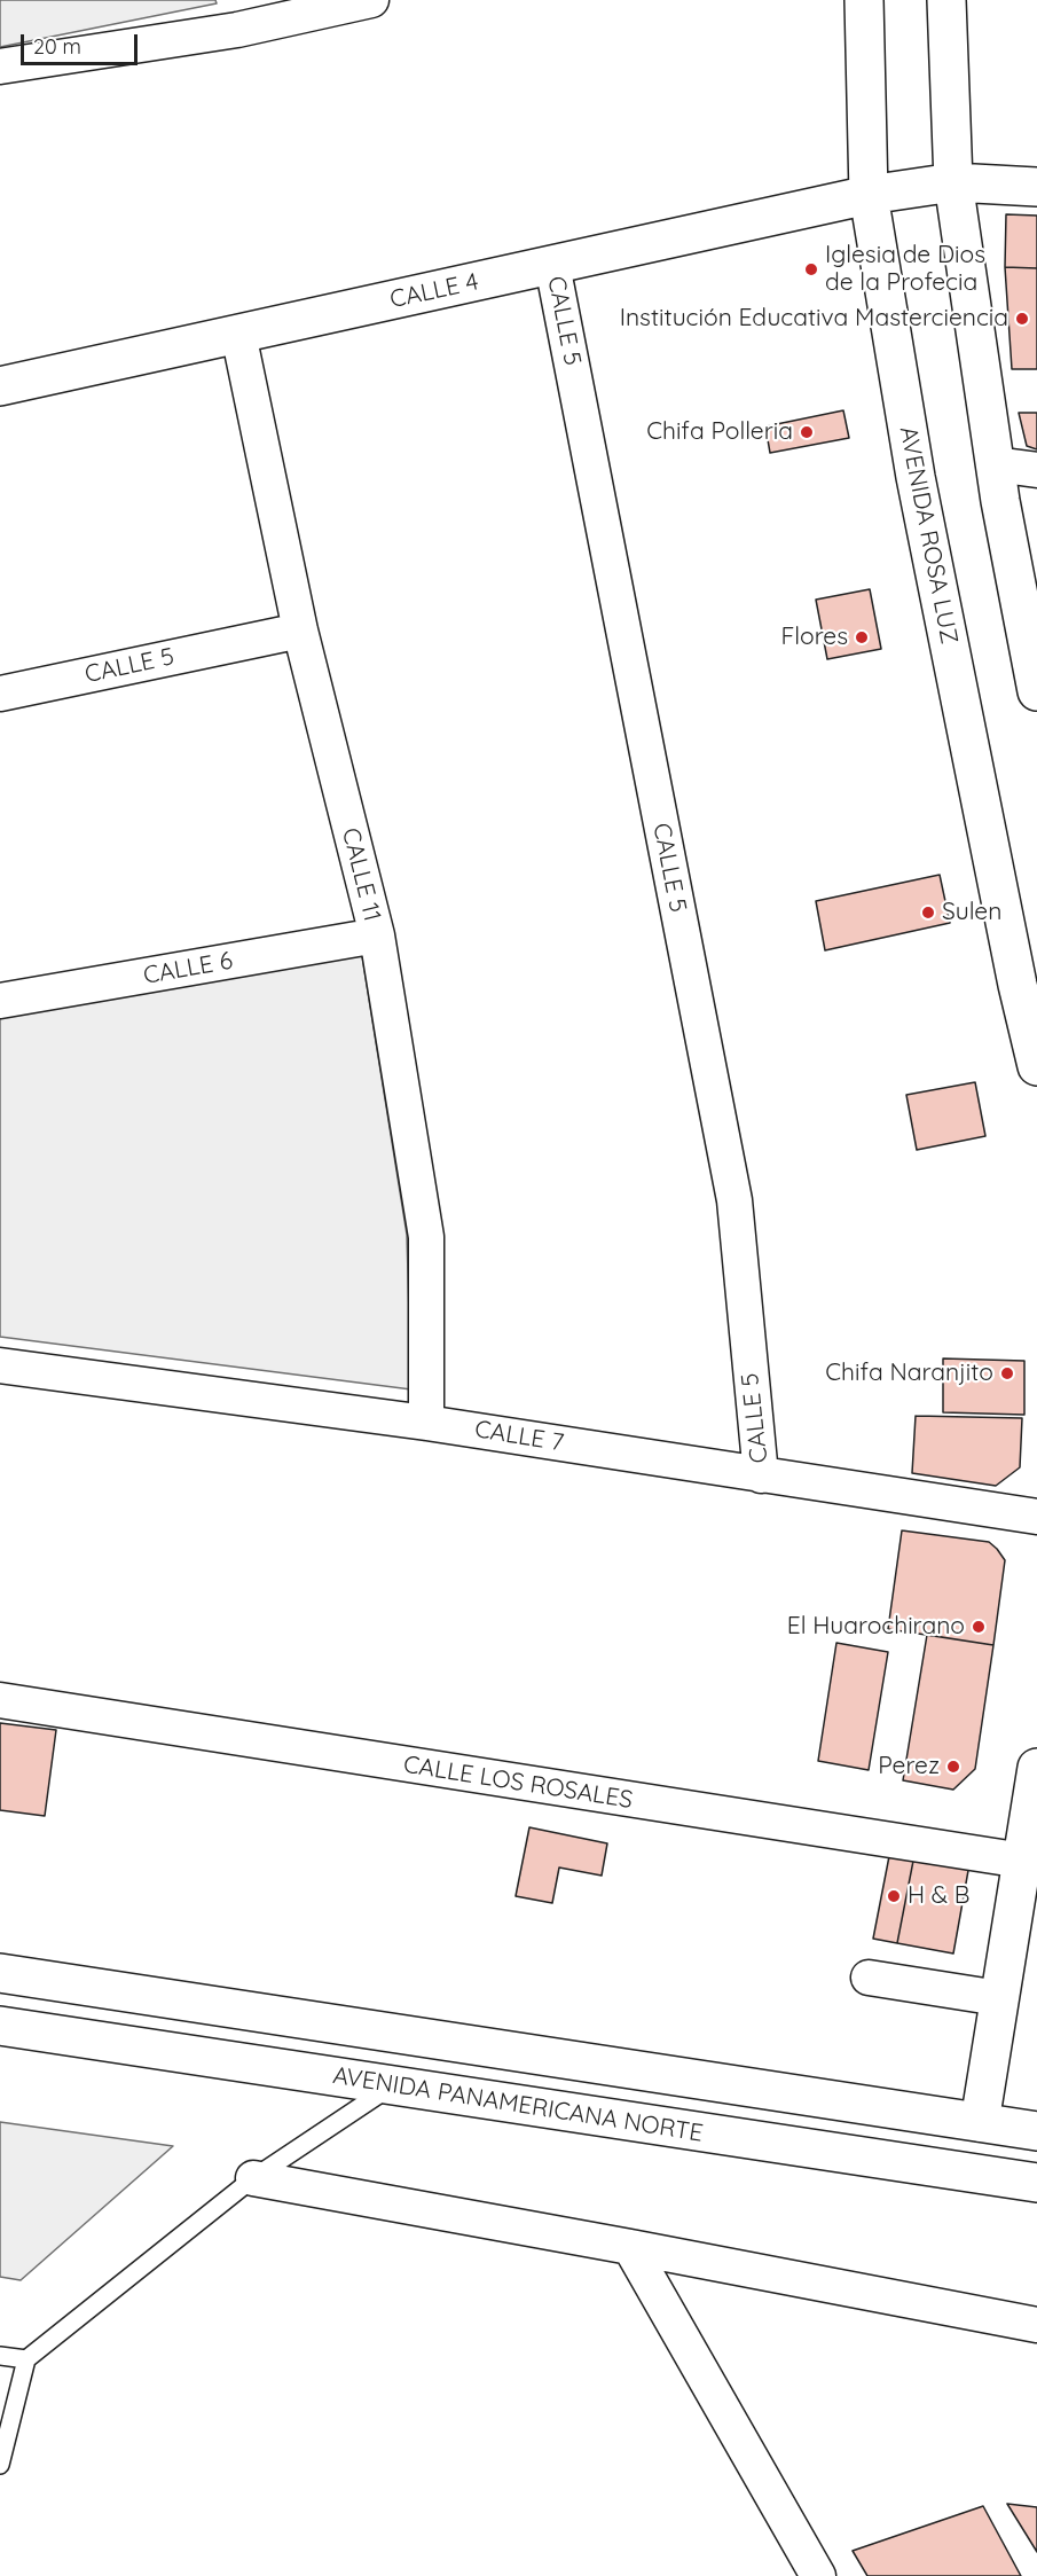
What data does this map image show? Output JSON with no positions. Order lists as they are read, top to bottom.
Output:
{
  "streets": {
    "main road": ["CALLE 4", "AVENIDA ROSA LUZ", "AVENIDA PANAMERICANA NORTE"],
    "street": [
      "CALLE 5",
      "CALLE 11",
      "CALLE 6",
      "CALLE 7",
      "CALLE LOS ROSALES"
    ]
  },
  "crossings": [
    ["CALLE 4", "CALLE 5"],
    ["CALLE 4", "AVENIDA ROSA LUZ"],
    ["CALLE 4", "CALLE 11"],
    ["CALLE 5", "CALLE 11"],
    ["CALLE 5", "CALLE 7"],
    ["CALLE 11", "CALLE 6"],
    ["CALLE 11", "CALLE 7"]
  ],
  "places": [
    "Iglesia de Dios de la Profecia",
    "Institución Educativa Masterciencia",
    "Chifa Polleria",
    "Flores",
    "Sulen",
    "Chifa Naranjito",
    "El Huarochirano",
    "Perez",
    "H & B"
  ],
  "scale_bar": "20 m"
}
